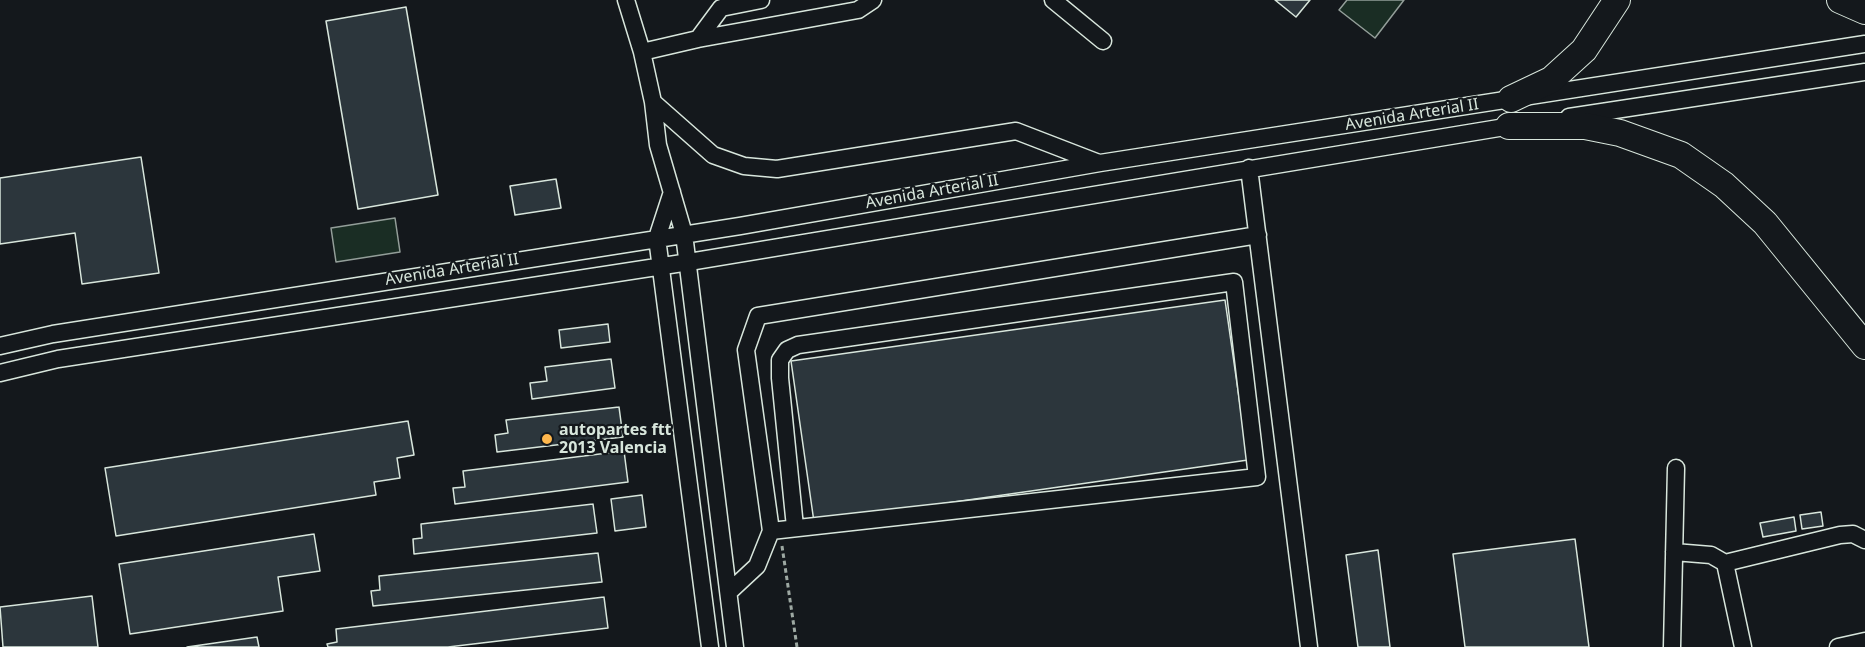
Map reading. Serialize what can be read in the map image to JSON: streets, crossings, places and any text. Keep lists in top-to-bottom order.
{
  "streets": {
    "street": ["Avenida Arterial II"]
  },
  "places": ["autopartes ftt 2013 Valencia"]
}
